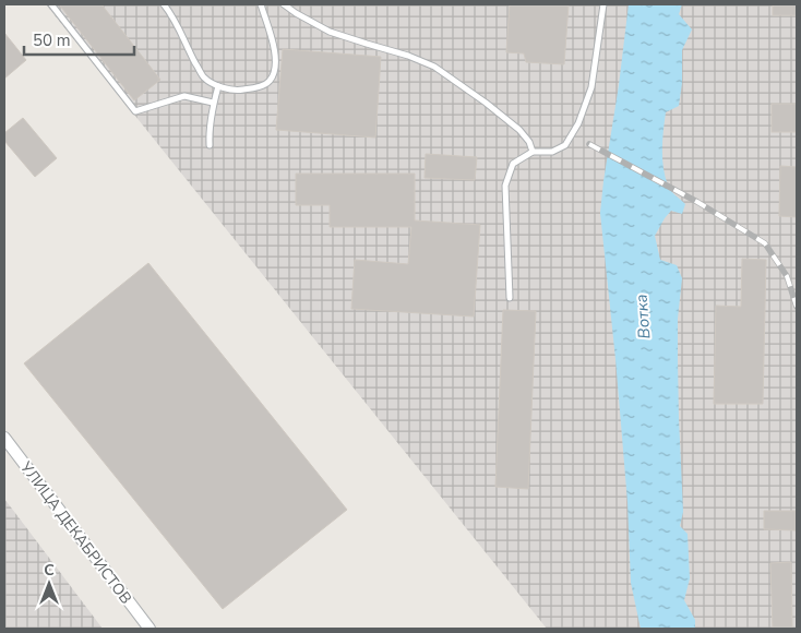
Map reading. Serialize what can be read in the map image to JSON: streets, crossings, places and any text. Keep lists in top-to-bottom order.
{
  "streets": {
    "street": ["УЛИЦА ДЕКАБРИСТОВ"]
  },
  "water": ["Вотка"],
  "scale_bar": "50 m",
  "north": "top"
}
